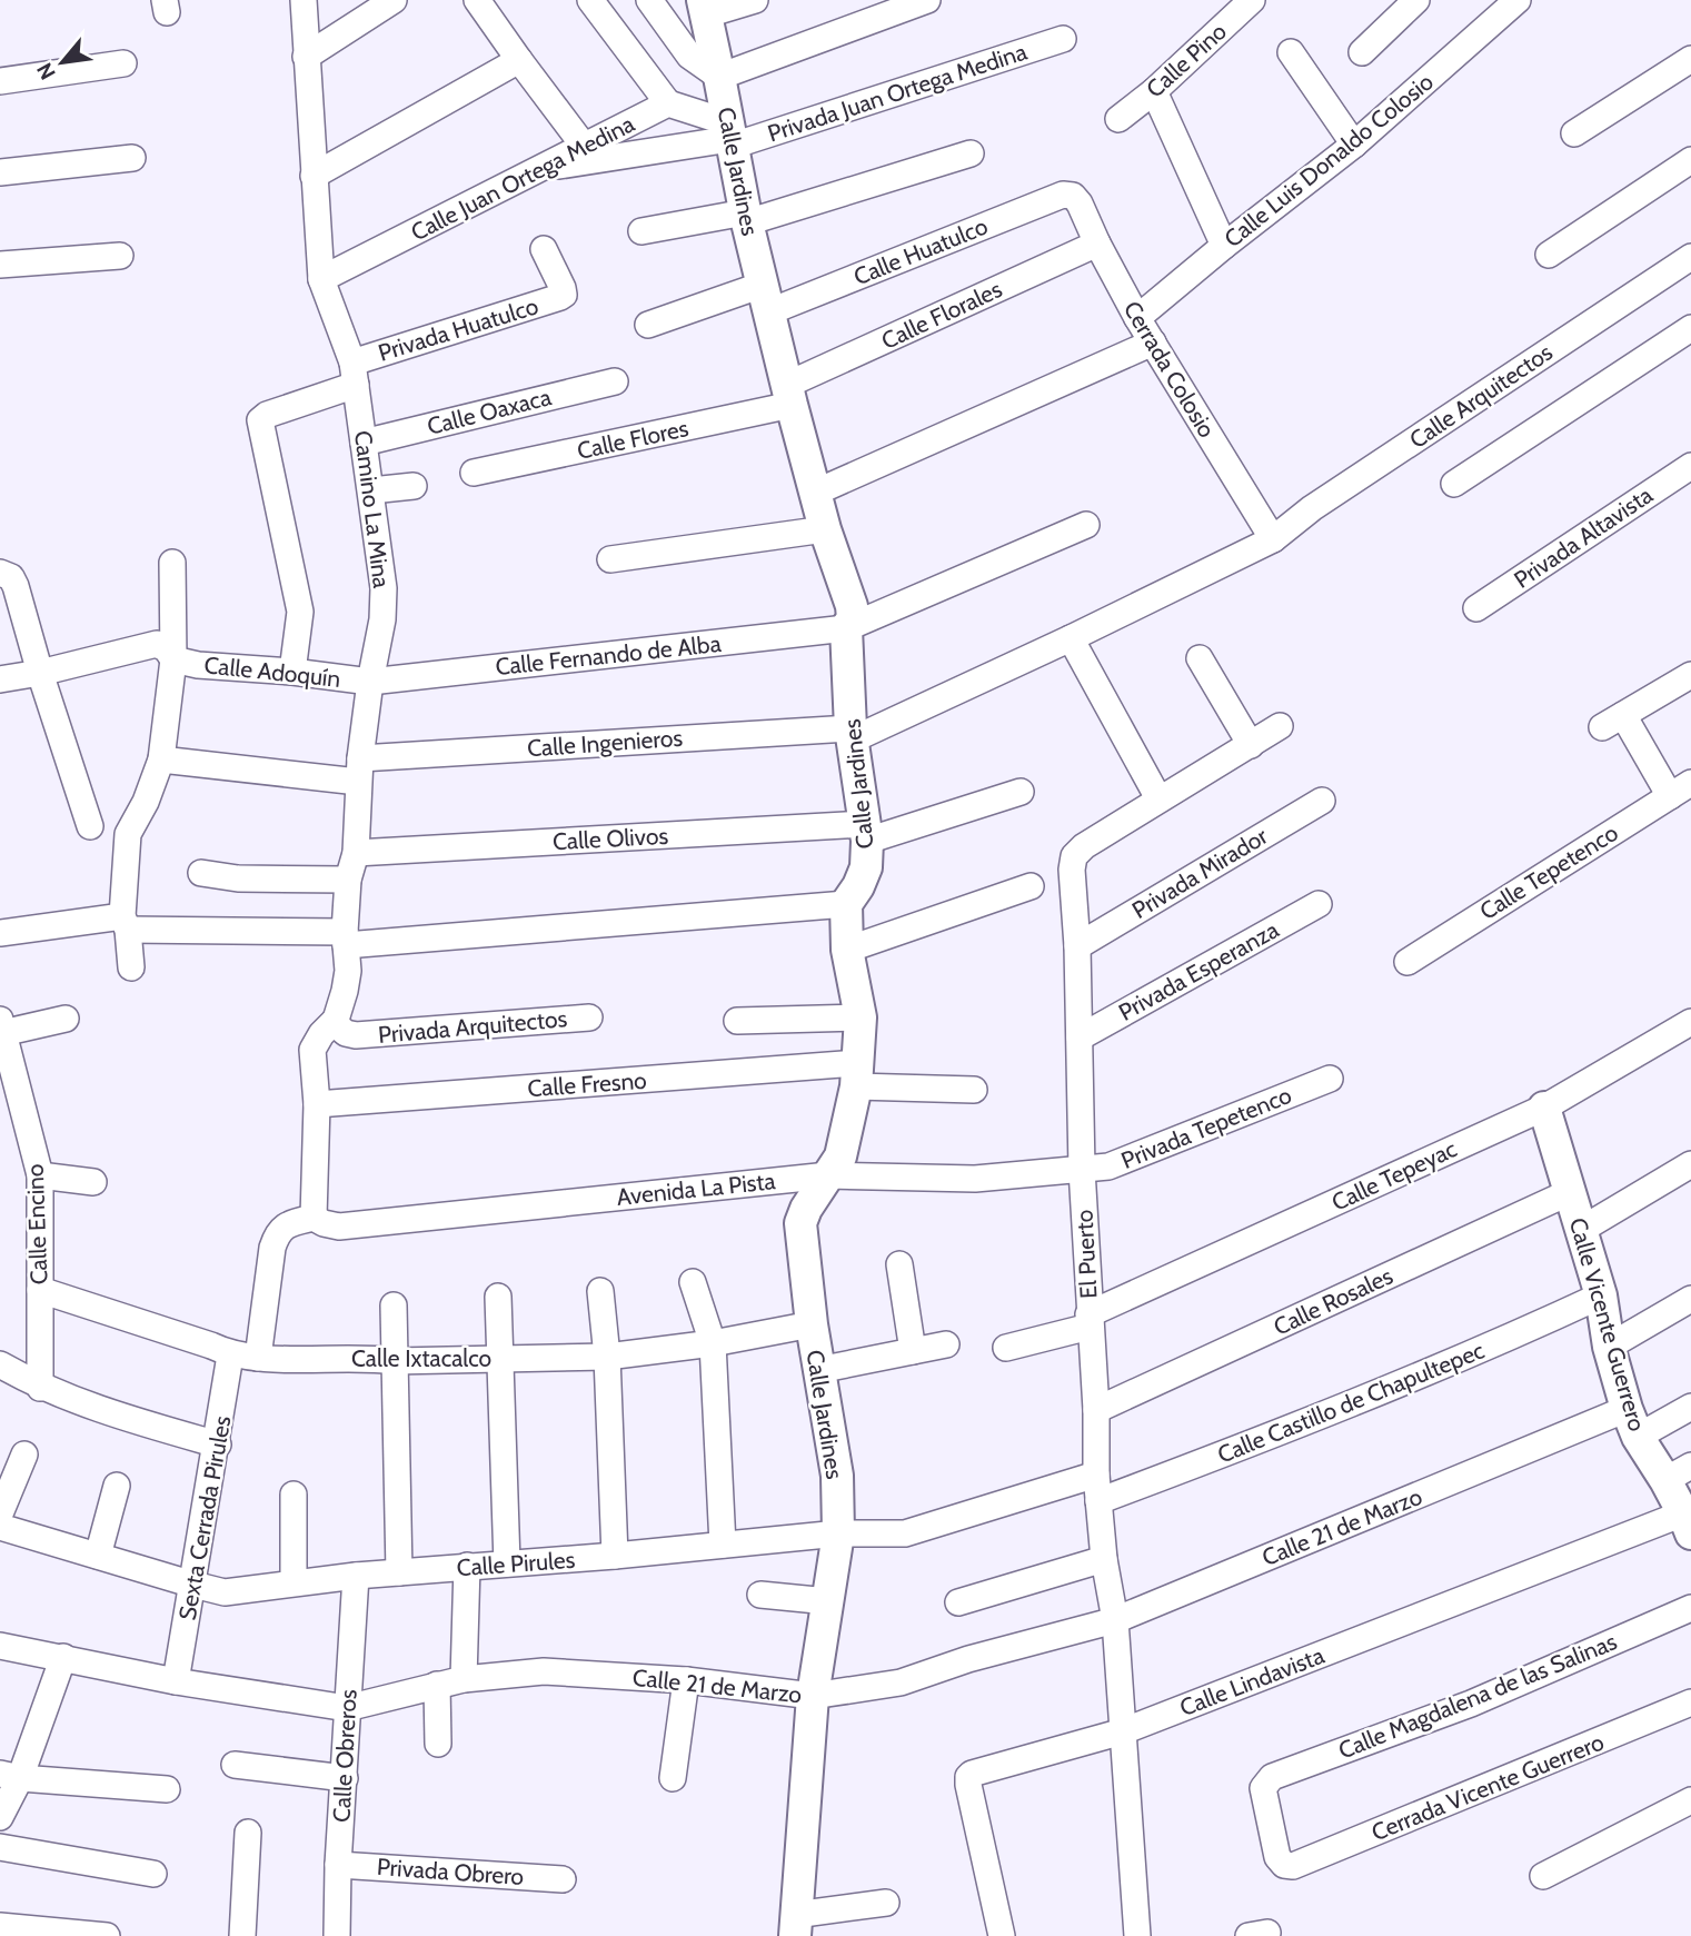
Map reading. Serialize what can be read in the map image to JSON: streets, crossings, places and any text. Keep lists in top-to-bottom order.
{
  "streets": {
    "main road": ["Calle Jardines", "Calle Vicente Guerrero"],
    "street": [
      "Calle Pino",
      "Privada Juan Ortega Medina",
      "Calle Luis Donaldo Colosio",
      "Calle Juan Ortega Medina",
      "Calle Huatulco",
      "Calle Florales",
      "Privada Huatulco",
      "Cerrada Colosio",
      "Calle Arquitectos",
      "Calle Oaxaca",
      "Calle Flores",
      "Camino La Mina",
      "Privada Altavista",
      "Calle Fernando de Alba",
      "Calle Adoquín",
      "Calle Ingenieros",
      "Calle Olivos",
      "Calle Tepetenco",
      "Privada Mirador",
      "Privada Esperanza",
      "Privada Arquitectos",
      "Calle Fresno",
      "Privada Tepetenco",
      "Calle Tepeyac",
      "Avenida La Pista",
      "Calle Encino",
      "El Puerto",
      "Calle Rosales",
      "Calle Ixtacalco",
      "Calle Castillo de Chapultepec",
      "Sexta Cerrada Pirules",
      "Calle 21 de Marzo",
      "Calle Pirules",
      "Calle Lindavista",
      "Calle Magdalena de las Salinas",
      "Calle Obreros",
      "Cerrada Vicente Guerrero",
      "Privada Obrero"
    ]
  },
  "crossings": [
    ["Privada Juan Ortega Medina", "Calle Jardines"],
    ["Privada Juan Ortega Medina", "Calle Juan Ortega Medina"],
    ["Calle Luis Donaldo Colosio", "Cerrada Colosio"],
    ["Calle Jardines", "Calle Huatulco"],
    ["Calle Jardines", "Calle Florales"],
    ["Calle Jardines", "Calle Flores"],
    ["Calle Jardines", "Calle Fernando de Alba"],
    ["Calle Jardines", "Calle Ingenieros"],
    ["Calle Jardines", "Calle Olivos"],
    ["Calle Jardines", "Calle Fresno"],
    ["Calle Jardines", "Avenida La Pista"],
    ["Calle Jardines", "Calle Ixtacalco"],
    ["Calle Jardines", "Calle 21 de Marzo"],
    ["Calle Jardines", "Calle Pirules"],
    ["Calle Juan Ortega Medina", "Camino La Mina"],
    ["Calle Huatulco", "Cerrada Colosio"],
    ["Calle Florales", "Cerrada Colosio"],
    ["Calle Florales", "Calle Flores"],
    ["Privada Huatulco", "Camino La Mina"],
    ["Privada Huatulco", "Calle Adoquín"],
    ["Cerrada Colosio", "Calle Arquitectos"],
    ["Cerrada Colosio", "Calle Ingenieros"],
    ["Calle Arquitectos", "Calle Ingenieros"],
    ["Calle Oaxaca", "Camino La Mina"],
    ["Camino La Mina", "Calle Fernando de Alba"],
    ["Camino La Mina", "Calle Adoquín"],
    ["Camino La Mina", "Calle Ingenieros"],
    ["Camino La Mina", "Calle Olivos"],
    ["Camino La Mina", "Privada Arquitectos"],
    ["Camino La Mina", "Calle Fresno"],
    ["Calle Fernando de Alba", "Calle Adoquín"],
    ["Privada Mirador", "El Puerto"],
    ["Privada Esperanza", "El Puerto"],
    ["Privada Tepetenco", "Avenida La Pista"],
    ["Privada Tepetenco", "El Puerto"],
    ["Calle Tepeyac", "El Puerto"],
    ["Calle Tepeyac", "Calle Vicente Guerrero"],
    ["Avenida La Pista", "El Puerto"],
    ["Calle Encino", "Calle Ixtacalco"],
    ["El Puerto", "Calle Rosales"],
    ["El Puerto", "Calle Castillo de Chapultepec"],
    ["El Puerto", "Calle 21 de Marzo"],
    ["El Puerto", "Calle Pirules"],
    ["El Puerto", "Calle Lindavista"],
    ["Calle Rosales", "Calle Vicente Guerrero"],
    ["Calle Vicente Guerrero", "Calle Castillo de Chapultepec"],
    ["Calle Vicente Guerrero", "Calle 21 de Marzo"],
    ["Calle Vicente Guerrero", "Calle Lindavista"],
    ["Calle Ixtacalco", "Sexta Cerrada Pirules"],
    ["Sexta Cerrada Pirules", "Calle 21 de Marzo"],
    ["Sexta Cerrada Pirules", "Calle Pirules"],
    ["Calle 21 de Marzo", "Calle Obreros"],
    ["Calle Pirules", "Calle Obreros"],
    ["Calle Magdalena de las Salinas", "Cerrada Vicente Guerrero"],
    ["Calle Obreros", "Privada Obrero"]
  ],
  "north": "bottom left"
}
